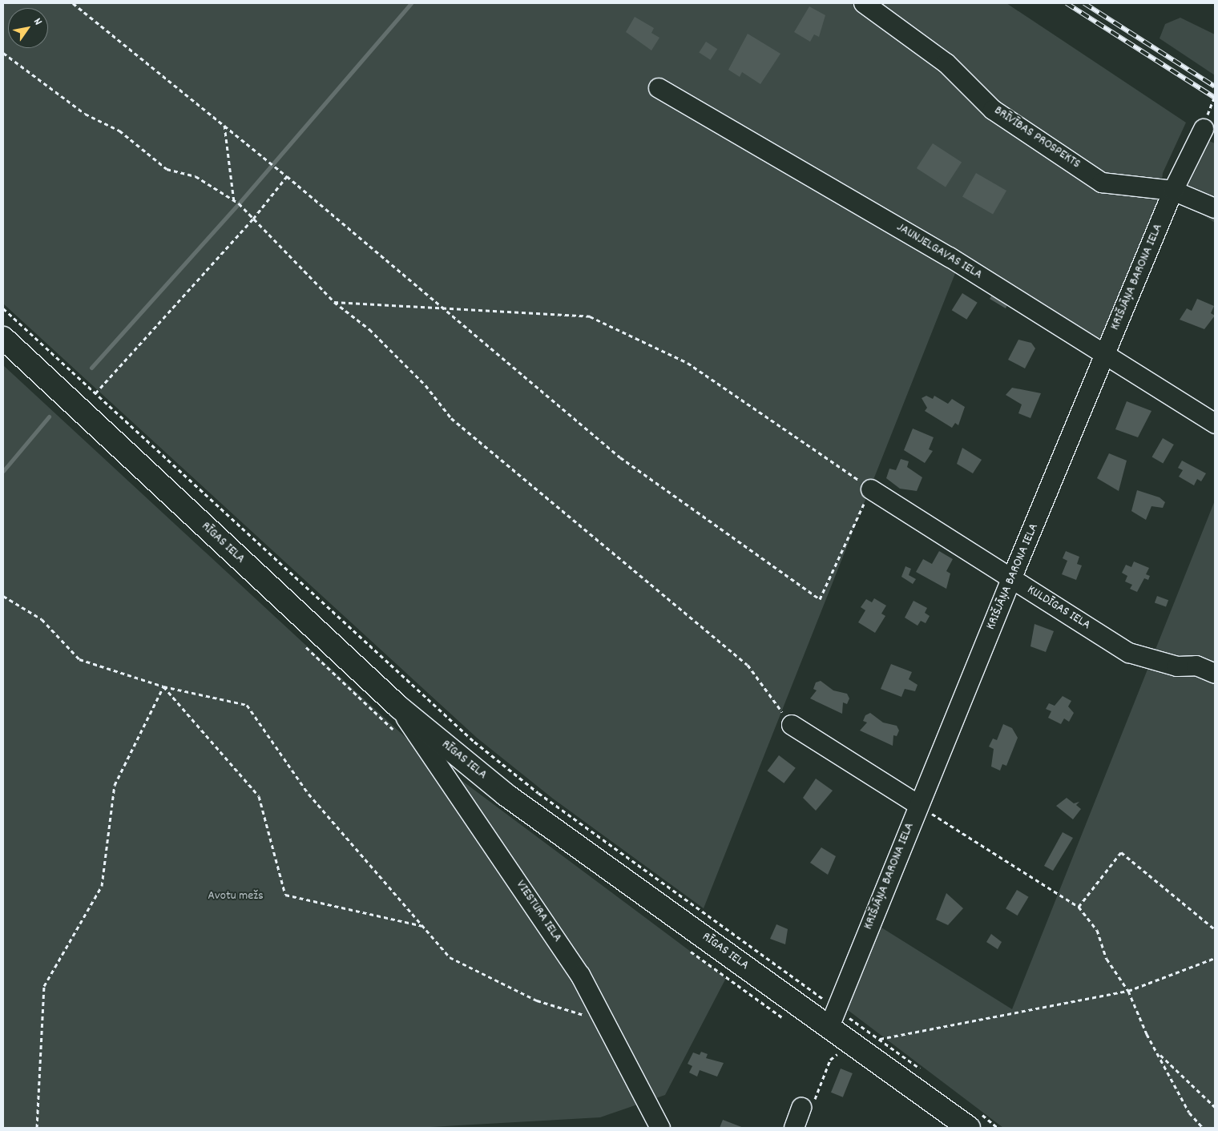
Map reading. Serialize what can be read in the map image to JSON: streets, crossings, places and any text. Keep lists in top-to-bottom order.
{
  "streets": {
    "main road": ["RĪGAS IELA"],
    "street": [
      "BRĪVĪBAS PROSPEKTS",
      "JAUNJELGAVAS IELA",
      "KRIŠJĀŅA BARONA IELA",
      "KULDĪGAS IELA",
      "VIESTURA IELA"
    ]
  },
  "crossings": [
    ["BRĪVĪBAS PROSPEKTS", "KRIŠJĀŅA BARONA IELA"],
    ["JAUNJELGAVAS IELA", "KRIŠJĀŅA BARONA IELA"],
    ["KRIŠJĀŅA BARONA IELA", "RĪGAS IELA"],
    ["KRIŠJĀŅA BARONA IELA", "KULDĪGAS IELA"],
    ["RĪGAS IELA", "VIESTURA IELA"]
  ],
  "parks": ["Avotu mežs"],
  "north": "top right"
}
